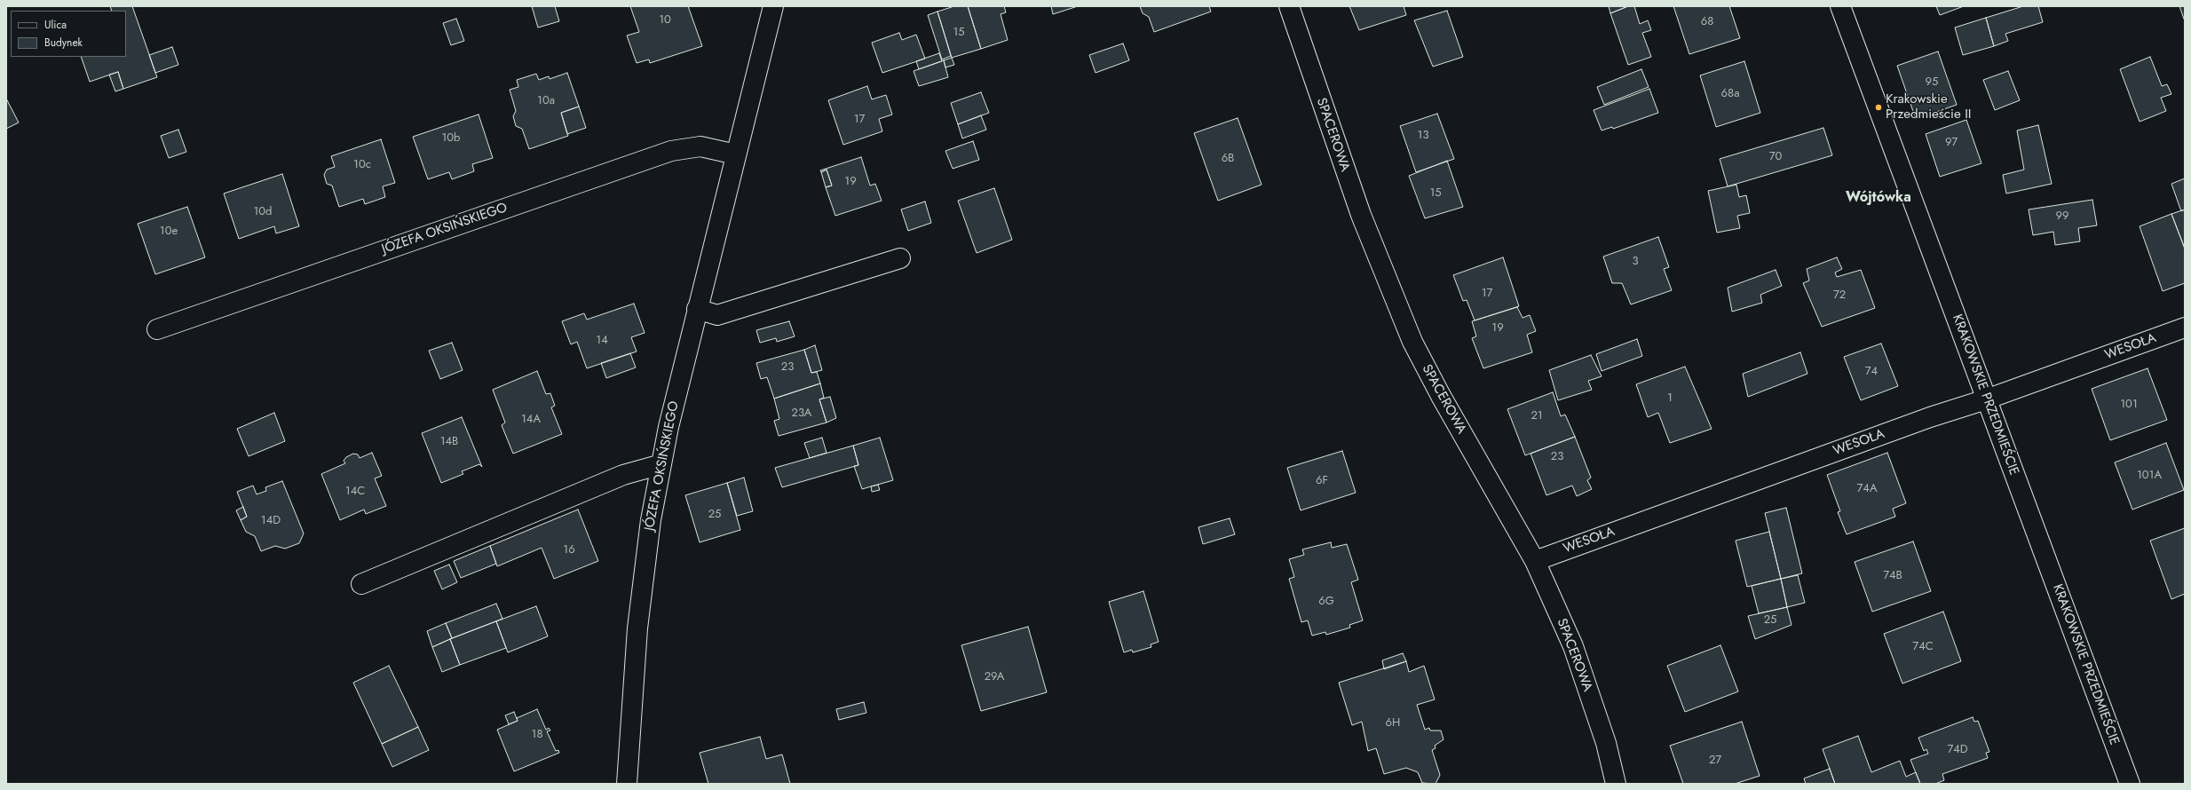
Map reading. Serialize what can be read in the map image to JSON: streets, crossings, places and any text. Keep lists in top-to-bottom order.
{
  "streets": {
    "street": [
      "SPACEROWA",
      "JÓZEFA OKSIŃSKIEGO",
      "WESOŁA",
      "KRAKOWSKIE PRZEDMIEŚCIE"
    ]
  },
  "crossings": [
    ["SPACEROWA", "WESOŁA"],
    ["WESOŁA", "KRAKOWSKIE PRZEDMIEŚCIE"]
  ],
  "districts": ["Wójtówka"],
  "places": ["Krakowskie Przedmieście II"],
  "house_numbers": [
    "10",
    "68",
    "15",
    "95",
    "68a",
    "10a",
    "17",
    "13",
    "10b",
    "97",
    "70",
    "6B",
    "10c",
    "19",
    "15",
    "10d",
    "99",
    "10e",
    "3",
    "17",
    "72",
    "19",
    "14",
    "23",
    "74",
    "1",
    "101",
    "23A",
    "21",
    "14A",
    "14B",
    "23",
    "101A",
    "6F",
    "74A",
    "14C",
    "25",
    "14D",
    "16",
    "74B",
    "6G",
    "25",
    "74C",
    "29A",
    "6H",
    "18",
    "74D",
    "27"
  ],
  "legend": ["Ulica", "Budynek"]
}
